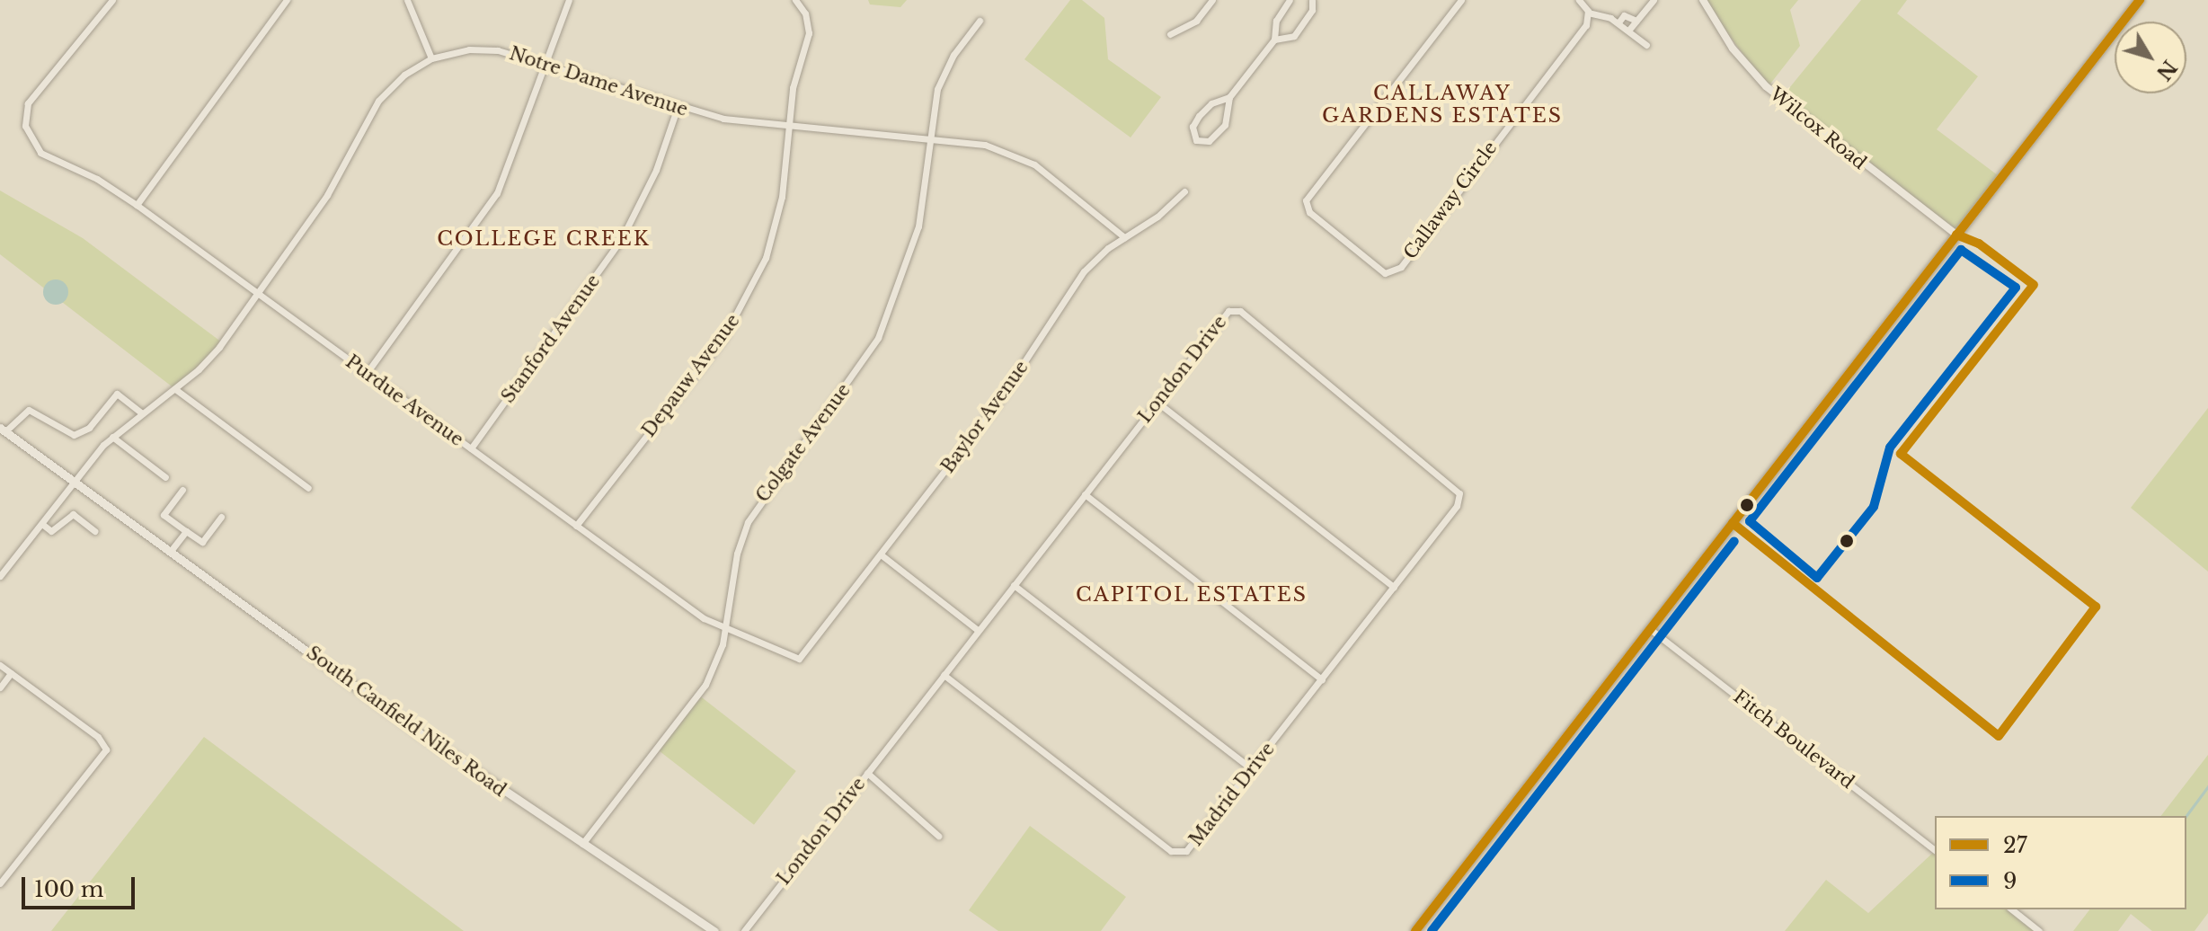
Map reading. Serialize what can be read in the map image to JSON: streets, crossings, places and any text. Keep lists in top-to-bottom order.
{
  "streets": {
    "main road": ["South Canfield Niles Road"],
    "street": [
      "Notre Dame Avenue",
      "Wilcox Road",
      "Callaway Circle",
      "Stanford Avenue",
      "London Drive",
      "Depauw Avenue",
      "Purdue Avenue",
      "Baylor Avenue",
      "Colgate Avenue",
      "Fitch Boulevard",
      "Madrid Drive"
    ]
  },
  "crossings": [
    ["Notre Dame Avenue", "Stanford Avenue"],
    ["Notre Dame Avenue", "Depauw Avenue"],
    ["Notre Dame Avenue", "Purdue Avenue"],
    ["Notre Dame Avenue", "Baylor Avenue"],
    ["Notre Dame Avenue", "Colgate Avenue"],
    ["Notre Dame Avenue", "South Canfield Niles Road"],
    ["Stanford Avenue", "Purdue Avenue"],
    ["London Drive", "Madrid Drive"],
    ["Depauw Avenue", "Purdue Avenue"],
    ["Purdue Avenue", "Baylor Avenue"],
    ["Purdue Avenue", "Colgate Avenue"],
    ["Colgate Avenue", "South Canfield Niles Road"]
  ],
  "districts": ["CALLAWAY GARDENS ESTATES", "COLLEGE CREEK", "CAPITOL ESTATES"],
  "lines": ["transit line 27", "transit line 9"],
  "legend": ["27", "9"],
  "scale_bar": "100 m",
  "north": "bottom right"
}
